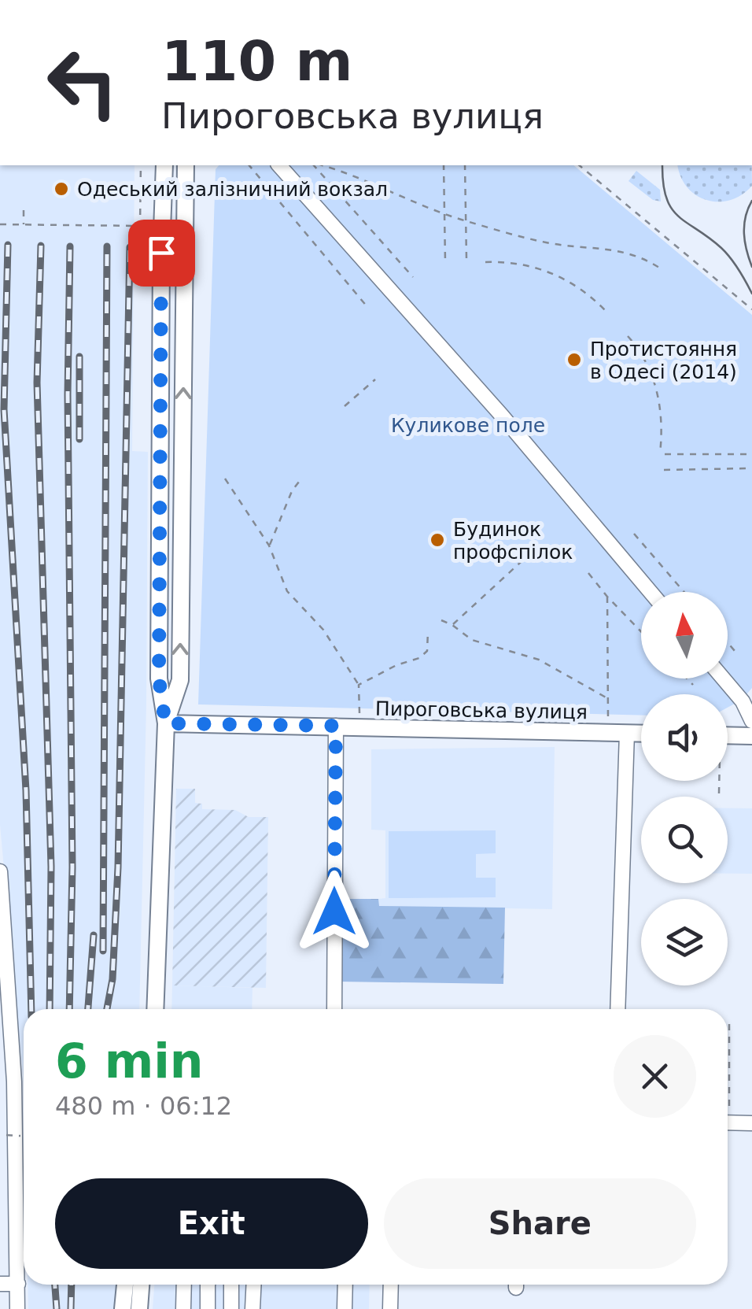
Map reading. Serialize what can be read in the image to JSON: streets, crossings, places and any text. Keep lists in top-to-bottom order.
{
  "streets": {
    "main road": ["Пироговська вулиця"]
  },
  "parks": ["Куликове поле"],
  "places": ["Одеський залізничний вокзал", "Протистояння в Одесі (2014)", "Будинок профспілок"],
  "north": "top",
  "page": {
    "turn": ["110 m", "Пироговська вулиця"],
    "heading": ["6 min", "480 m · 06:12"],
    "buttons": ["Exit", "Share"]
  }
}
